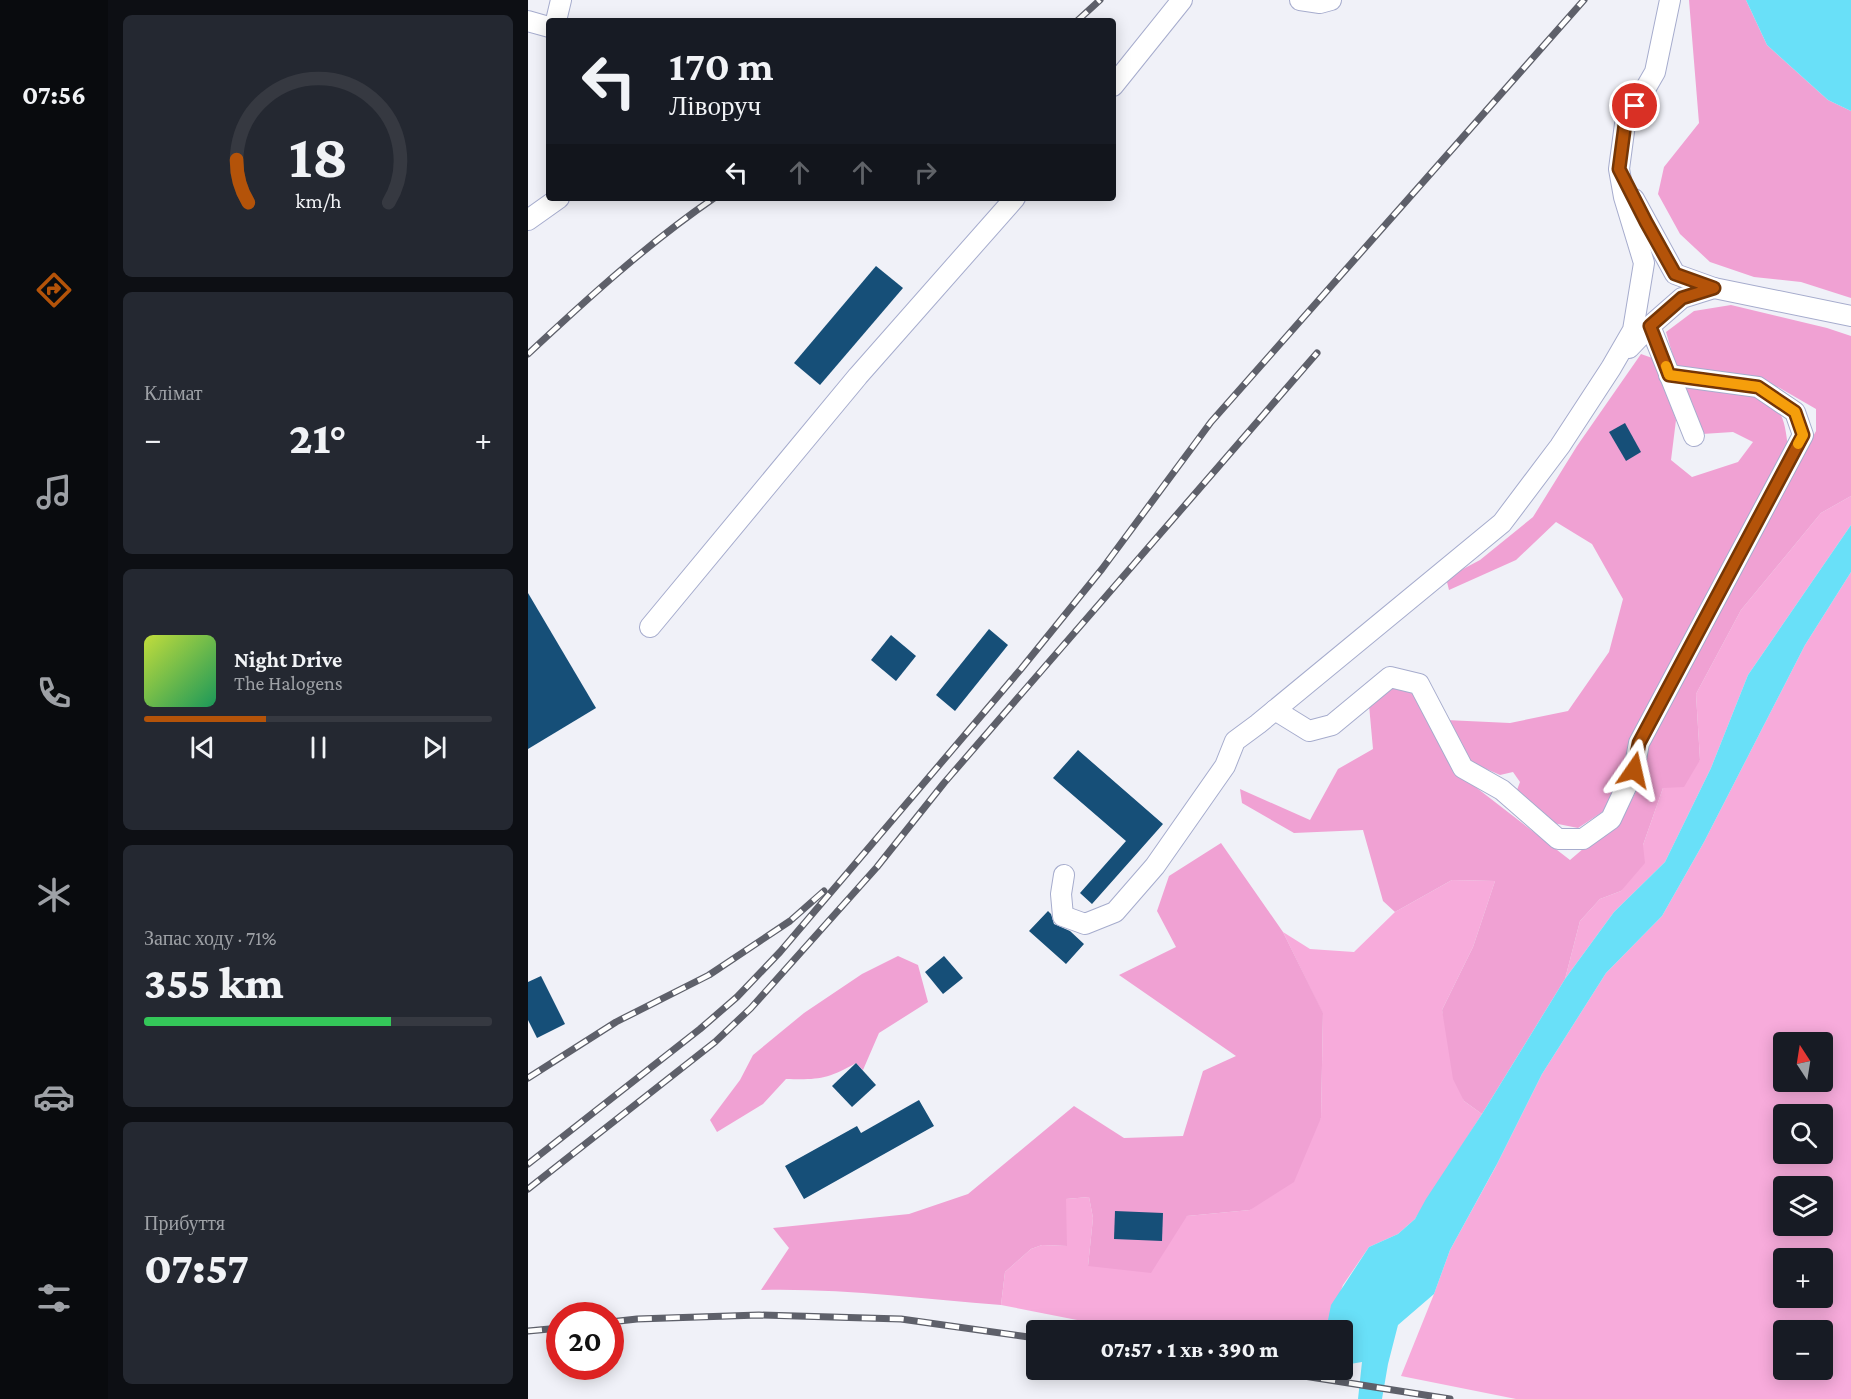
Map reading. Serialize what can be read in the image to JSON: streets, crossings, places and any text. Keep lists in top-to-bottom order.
{
  "north": "top",
  "page": {
    "tabs": "07:56",
    "turn": ["170 m", "Ліворуч"],
    "tile": [
      "Клімат",
      ["Запас ходу · 71%", "355 km"],
      ["Прибуття", "07:57"]
    ],
    "heat": ["−", "21°", "+"],
    "song": ["Night Drive", "The Halogens"],
    "map_buttons": ["+", "−"],
    "limit": "20",
    "trip": "07:57 · 1 хв · 390 m",
    "gauge": ["18", "km/h"]
  }
}
